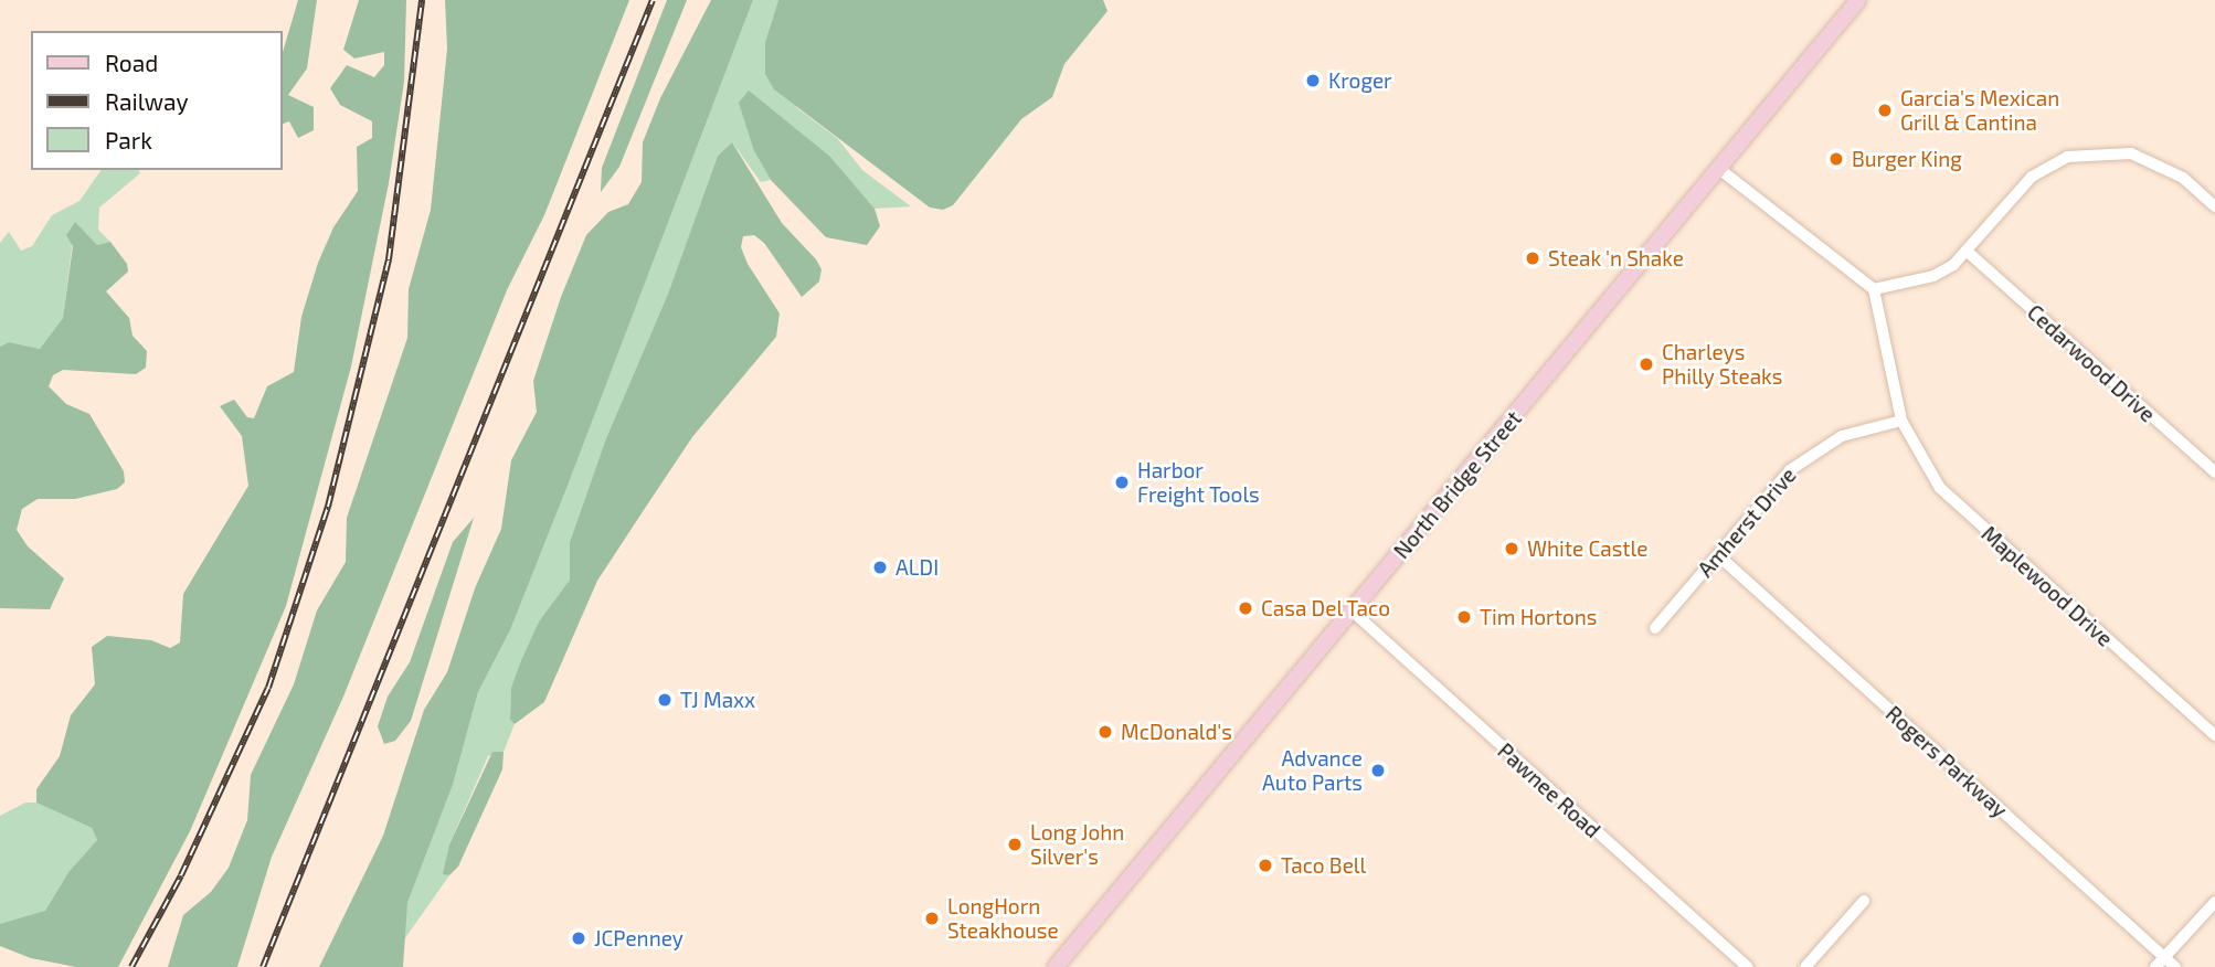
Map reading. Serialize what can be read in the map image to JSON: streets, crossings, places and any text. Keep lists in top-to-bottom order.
{
  "streets": {
    "main road": ["North Bridge Street"],
    "street": [
      "Cedarwood Drive",
      "Amherst Drive",
      "Maplewood Drive",
      "Rogers Parkway",
      "Pawnee Road"
    ]
  },
  "crossings": [
    ["North Bridge Street", "Pawnee Road"],
    ["Amherst Drive", "Maplewood Drive"],
    ["Amherst Drive", "Rogers Parkway"]
  ],
  "places": [
    "Kroger",
    "Garcia's Mexican Grill & Cantina",
    "Burger King",
    "Steak 'n Shake",
    "Charleys Philly Steaks",
    "Harbor Freight Tools",
    "White Castle",
    "ALDI",
    "Casa Del Taco",
    "Tim Hortons",
    "TJ Maxx",
    "McDonald's",
    "Advance Auto Parts",
    "Long John Silver's",
    "Taco Bell",
    "LongHorn Steakhouse",
    "JCPenney"
  ],
  "legend": ["Road", "Railway", "Park"]
}
